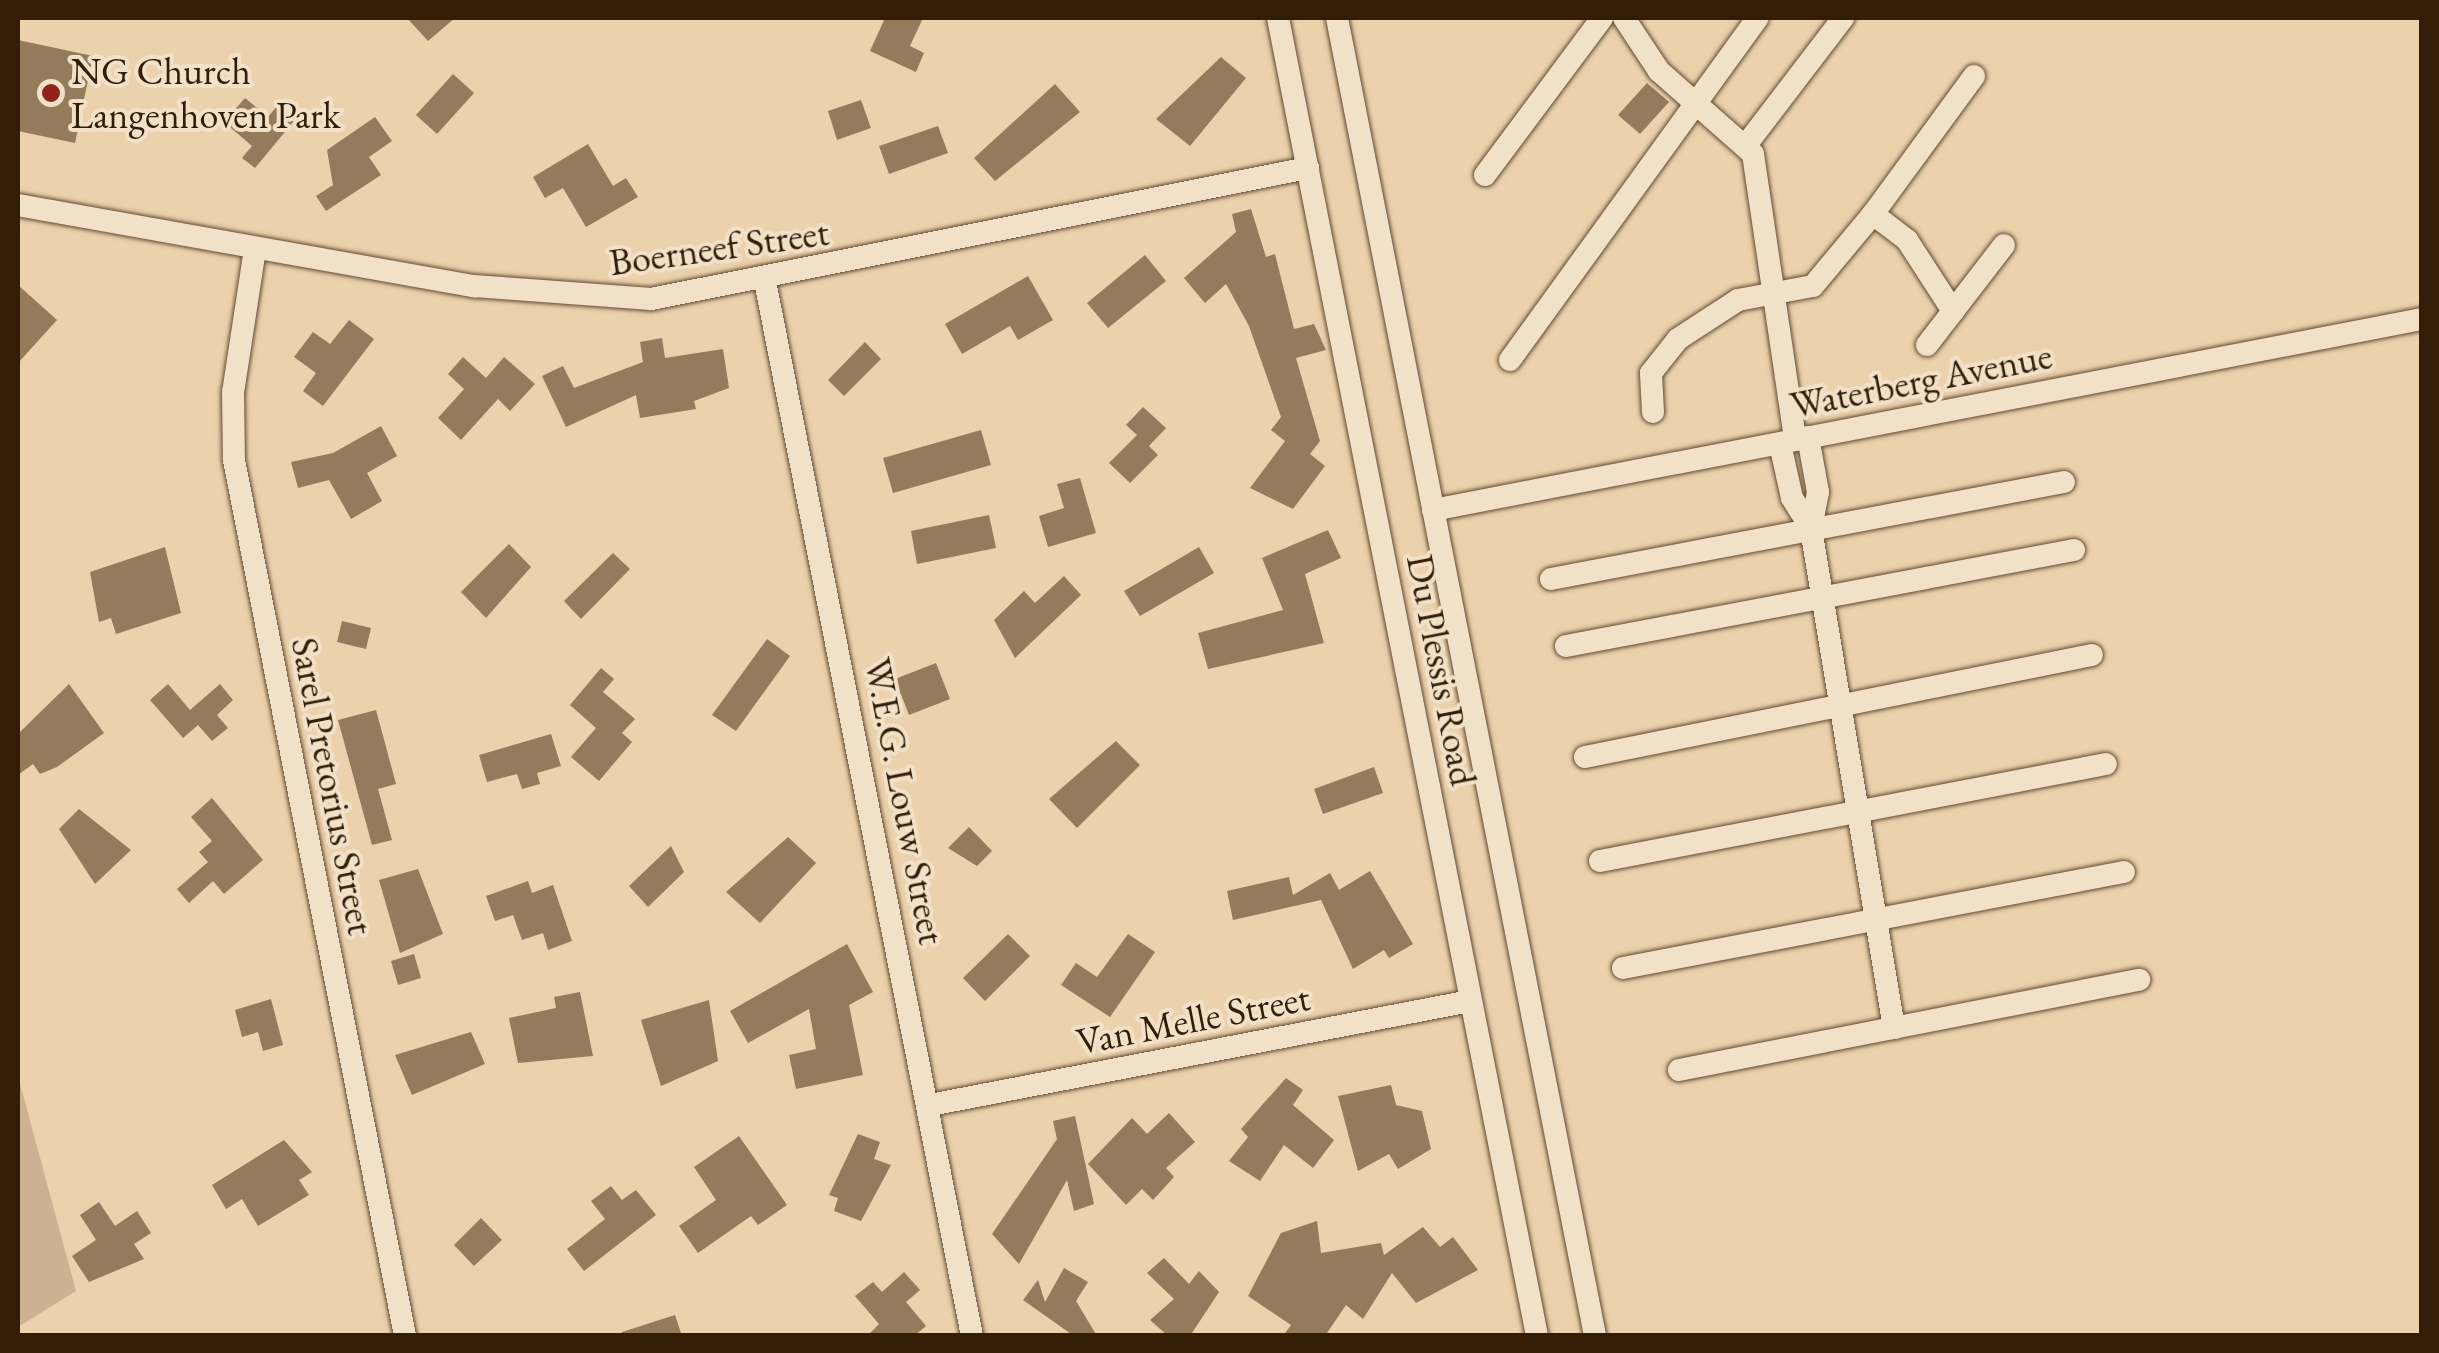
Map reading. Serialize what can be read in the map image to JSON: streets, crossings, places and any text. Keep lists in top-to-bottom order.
{
  "streets": {
    "street": [
      "Boerneef Street",
      "Waterberg Avenue",
      "Du Plessis Road",
      "Sarel Pretorius Street",
      "W.E.G. Louw Street",
      "Van Melle Street"
    ]
  },
  "crossings": [
    ["Boerneef Street", "Du Plessis Road"],
    ["Boerneef Street", "Sarel Pretorius Street"],
    ["Boerneef Street", "W.E.G. Louw Street"],
    ["Waterberg Avenue", "Du Plessis Road"],
    ["Du Plessis Road", "Van Melle Street"],
    ["W.E.G. Louw Street", "Van Melle Street"]
  ],
  "places": ["NG Church Langenhoven Park"]
}
